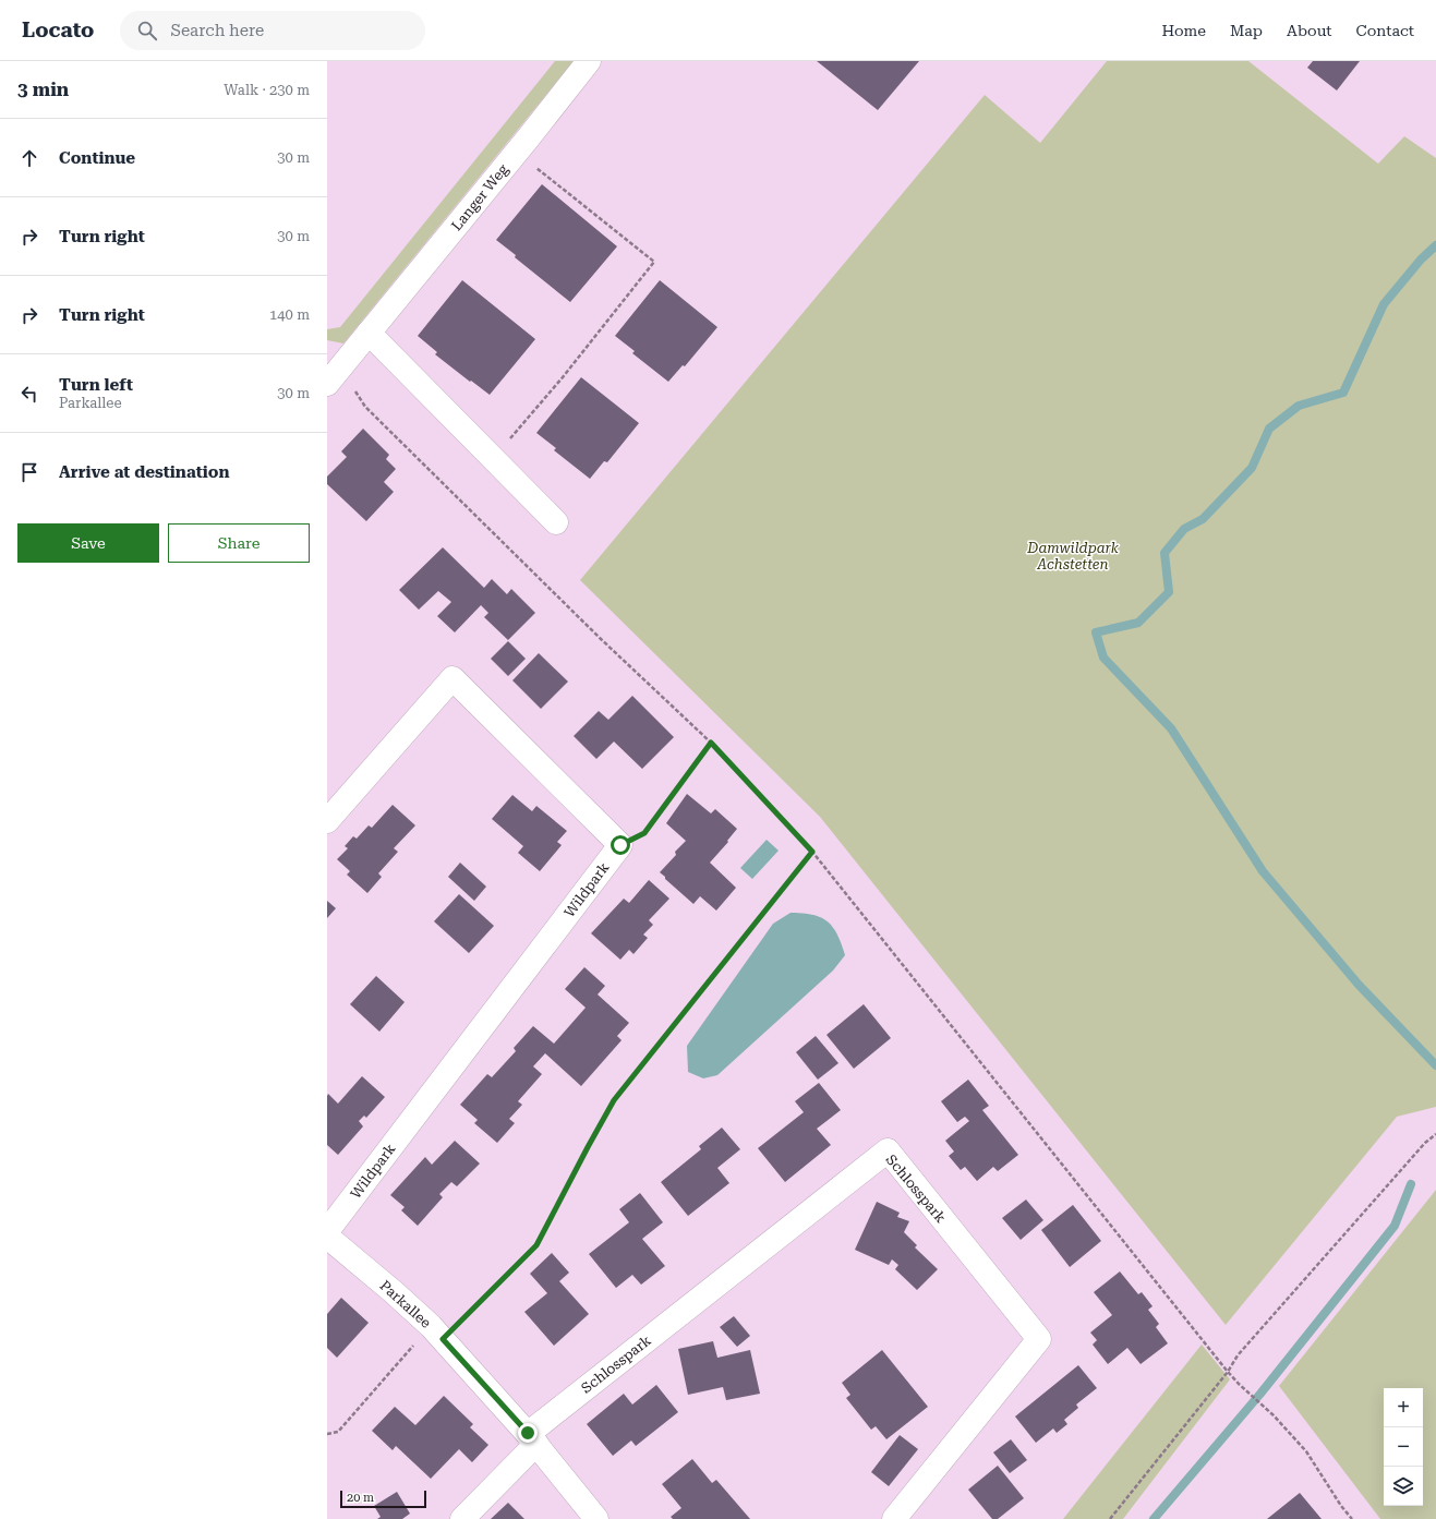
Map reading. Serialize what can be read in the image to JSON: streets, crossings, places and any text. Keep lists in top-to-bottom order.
{
  "streets": {
    "street": [
      "Langer Weg",
      "Wildpark",
      "Schlosspark",
      "Parkallee"
    ]
  },
  "crossings": [
    ["Schlosspark", "Parkallee"]
  ],
  "parks": ["Damwildpark Achstetten"],
  "scale_bar": "20 m",
  "page": {
    "header": "Locato",
    "search": "Search here",
    "nav": [
      "Home",
      "Map",
      "About",
      "Contact"
    ],
    "heading": ["3 min", "Walk · 230 m"],
    "list": [
      ["Continue", "30 m"],
      ["Turn right", "30 m"],
      ["Turn right", "140 m"],
      ["Turn left", "Parkallee", "30 m"],
      "Arrive at destination"
    ],
    "buttons": ["Save", "Share"],
    "map_buttons": ["+", "−"],
    "scale": "20 m"
  }
}
